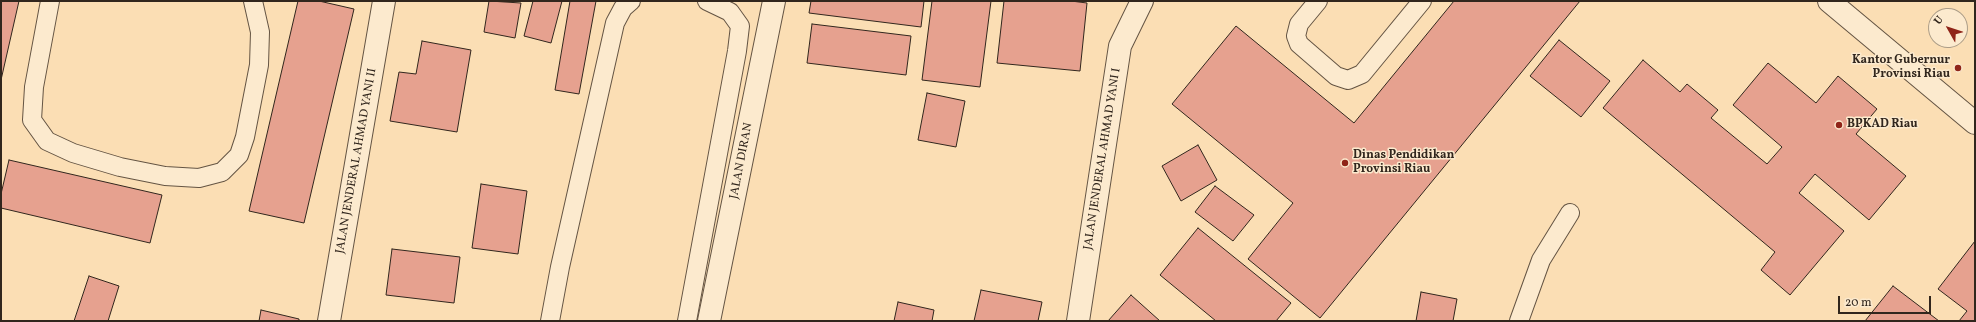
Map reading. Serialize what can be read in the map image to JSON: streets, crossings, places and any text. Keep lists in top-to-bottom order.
{
  "streets": {
    "street": ["JALAN JENDERAL AHMAD YANI I", "JALAN JENDERAL AHMAD YANI II", "JALAN DIRAN"]
  },
  "places": ["Kantor Gubernur Provinsi Riau", "BPKAD Riau", "Dinas Pendidikan Provinsi Riau"],
  "scale_bar": "20 m",
  "north": "top left"
}
